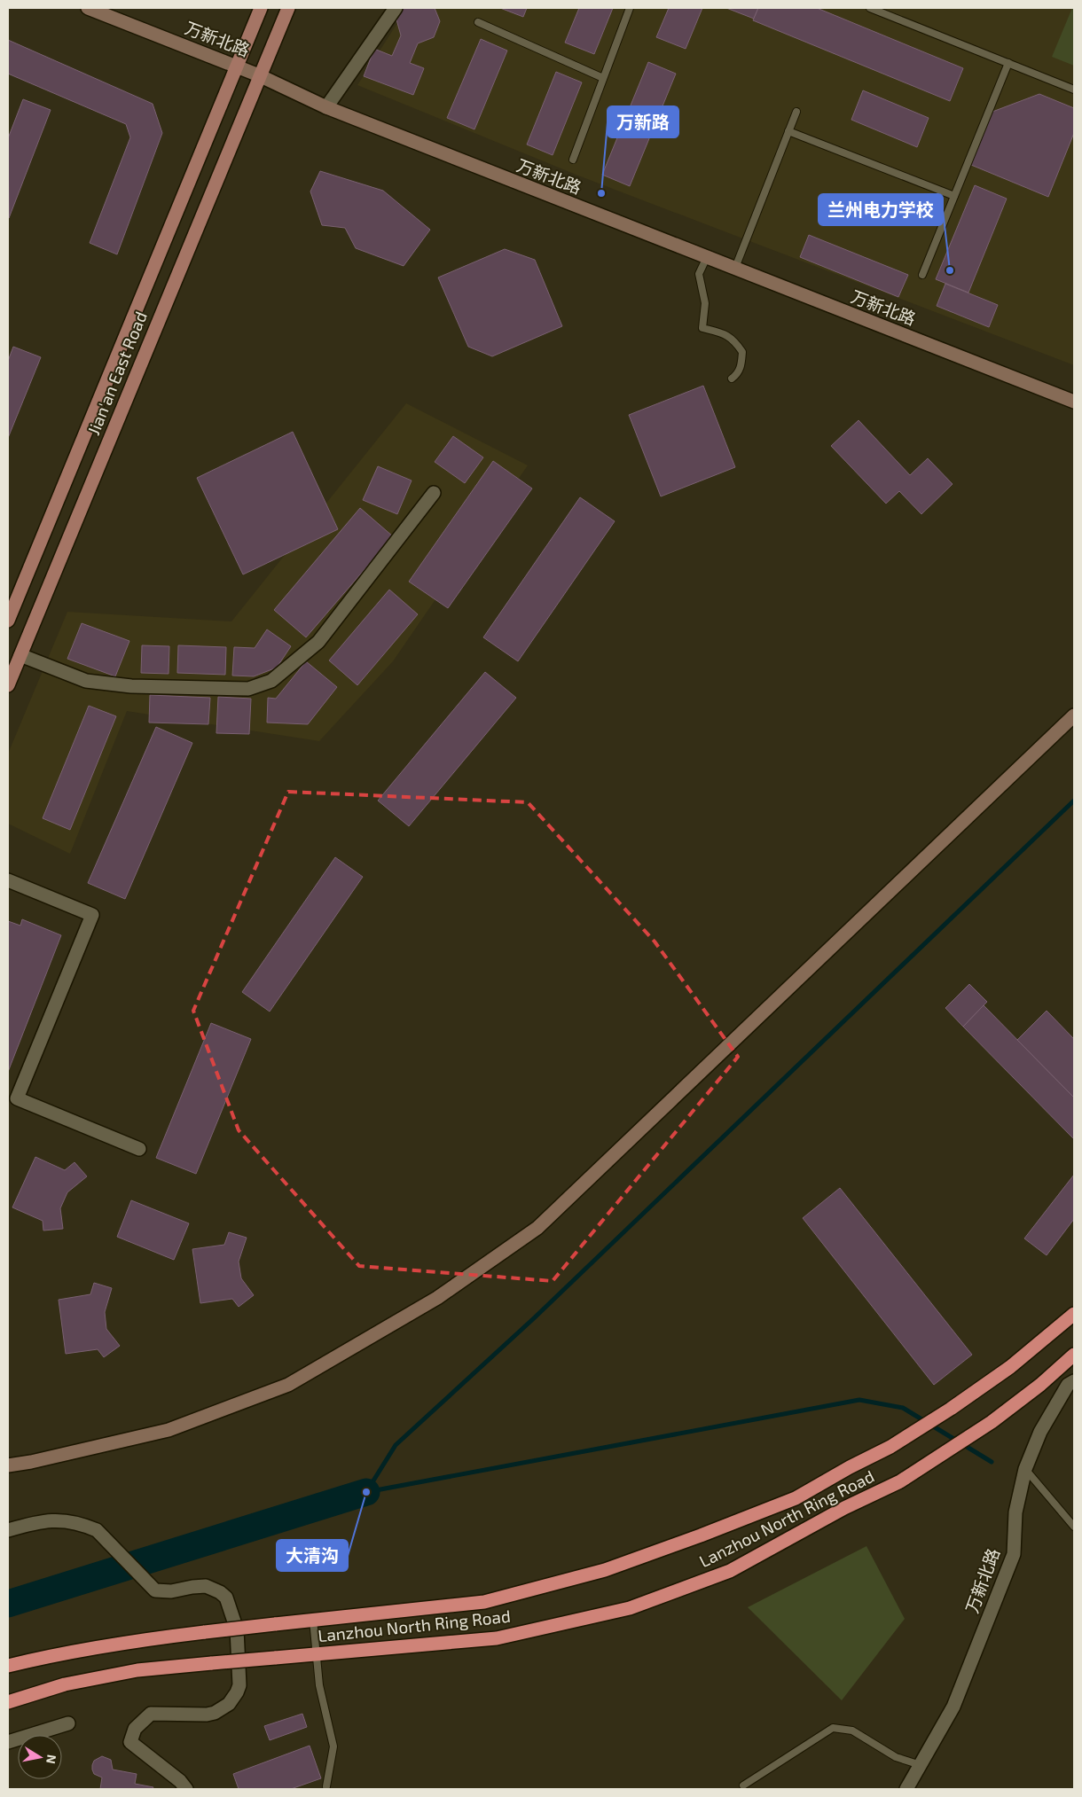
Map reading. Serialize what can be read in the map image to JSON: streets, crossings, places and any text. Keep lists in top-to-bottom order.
{
  "streets": {
    "highway": ["Lanzhou North Ring Road"],
    "main road": ["万新北路", "Jian'an East Road"]
  },
  "crossings": [
    ["万新北路", "Jian'an East Road"]
  ],
  "places": ["万新路", "兰州电力学校", "大清沟"],
  "north": "right"
}
